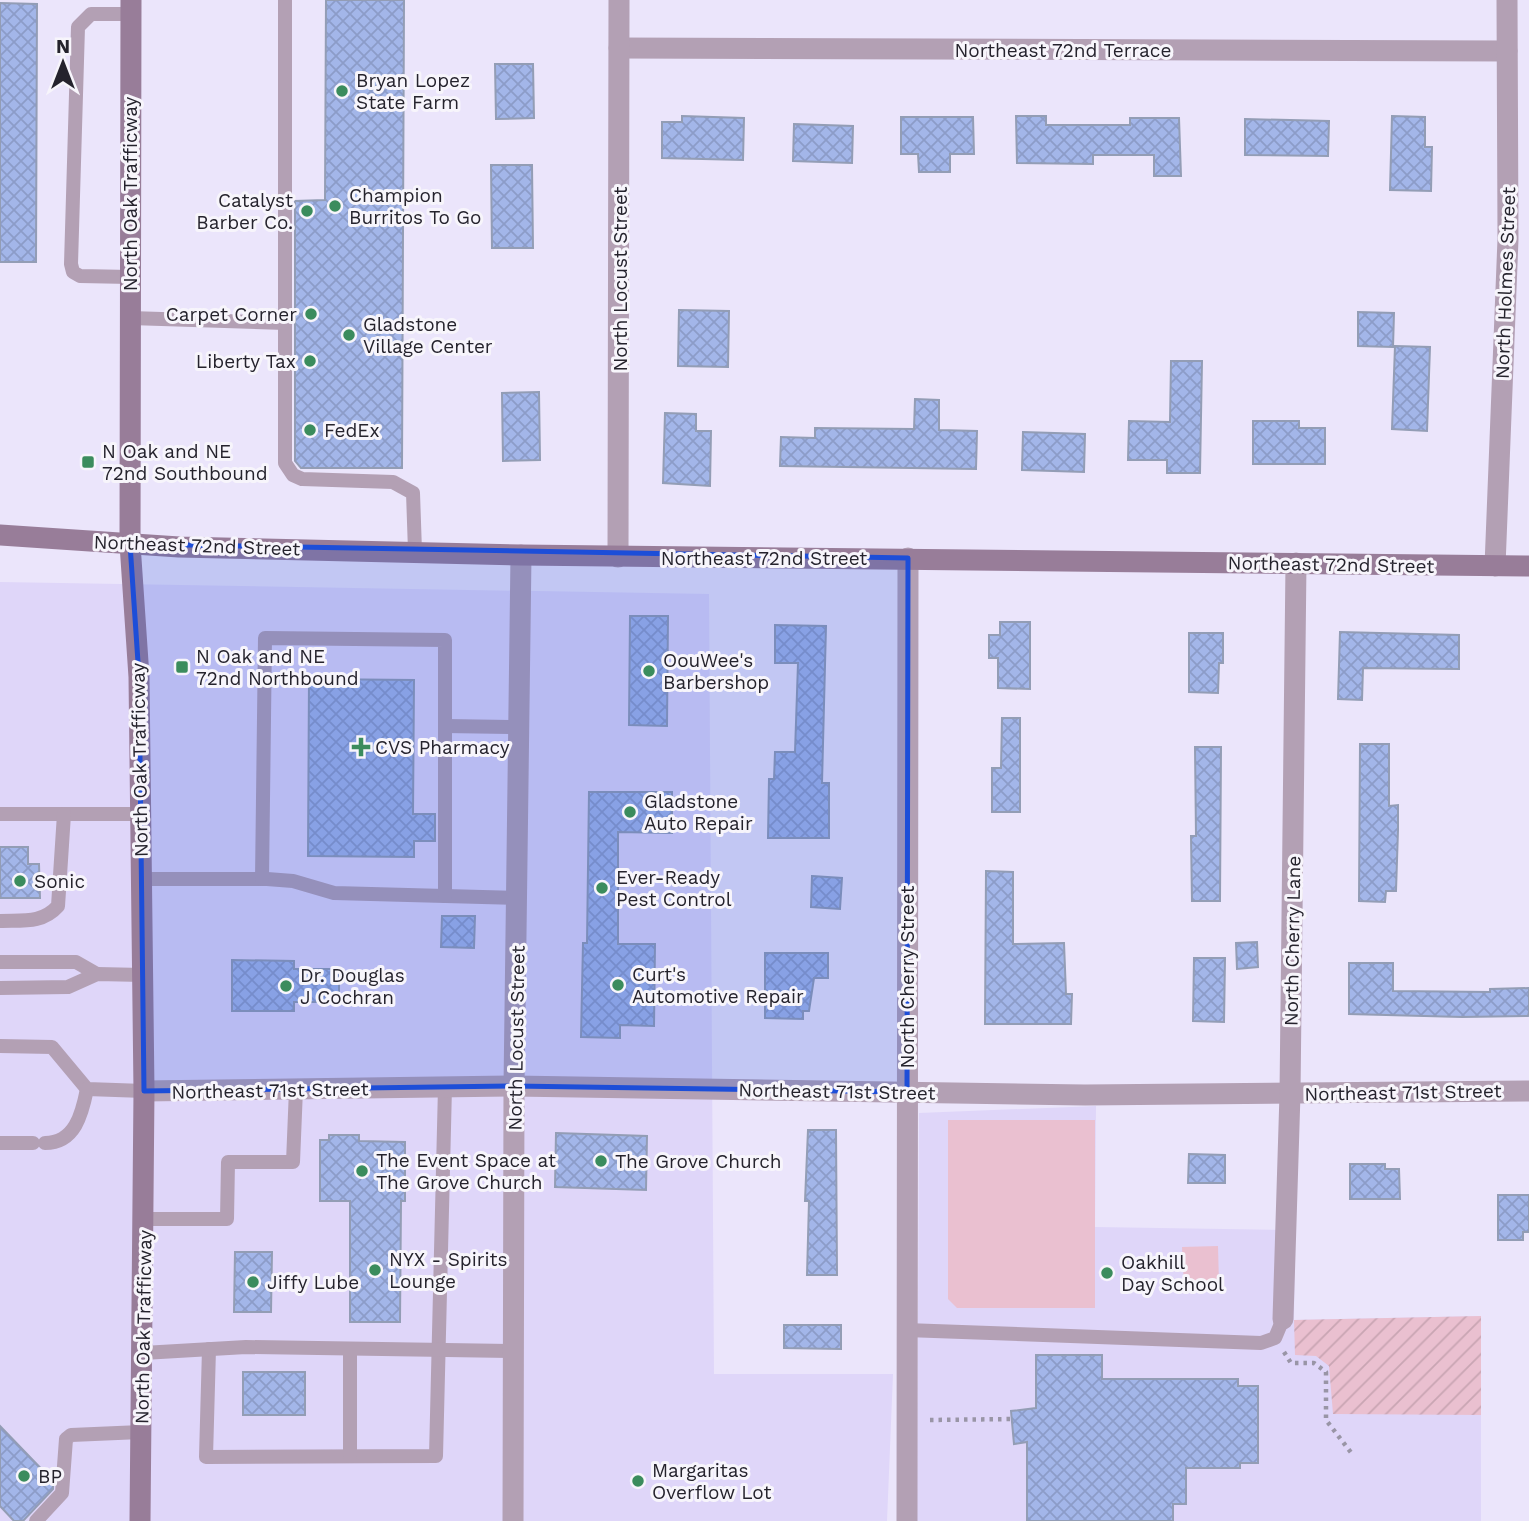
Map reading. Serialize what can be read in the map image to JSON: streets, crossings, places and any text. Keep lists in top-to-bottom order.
{
  "streets": {
    "main road": ["North Oak Trafficway", "Northeast 72nd Street"],
    "street": [
      "Northeast 72nd Terrace",
      "North Locust Street",
      "North Holmes Street",
      "North Cherry Lane",
      "North Cherry Street",
      "Northeast 71st Street"
    ]
  },
  "crossings": [
    ["Northeast 72nd Terrace", "North Locust Street"],
    ["Northeast 72nd Terrace", "North Holmes Street"],
    ["North Oak Trafficway", "Northeast 72nd Street"],
    ["North Oak Trafficway", "Northeast 71st Street"],
    ["North Locust Street", "Northeast 72nd Street"],
    ["North Locust Street", "Northeast 71st Street"],
    ["North Holmes Street", "Northeast 72nd Street"],
    ["Northeast 72nd Street", "North Cherry Lane"],
    ["Northeast 72nd Street", "North Cherry Street"],
    ["North Cherry Lane", "Northeast 71st Street"],
    ["North Cherry Street", "Northeast 71st Street"]
  ],
  "places": {
    "other": [
      "Bryan Lopez State Farm",
      "Champion Burritos To Go",
      "Catalyst Barber Co.",
      "Carpet Corner",
      "Gladstone Village Center",
      "Liberty Tax",
      "FedEx",
      "OouWee's Barbershop",
      "Gladstone Auto Repair",
      "Sonic",
      "Ever-Ready Pest Control",
      "Curt's Automotive Repair",
      "Dr. Douglas J Cochran",
      "The Grove Church",
      "The Event Space at The Grove Church",
      "NYX - Spirits Lounge",
      "Oakhill Day School",
      "Jiffy Lube",
      "BP",
      "Margaritas Overflow Lot"
    ],
    "transit": ["N Oak and NE 72nd Southbound", "N Oak and NE 72nd Northbound"],
    "health": ["CVS Pharmacy"]
  },
  "north": "top"
}
